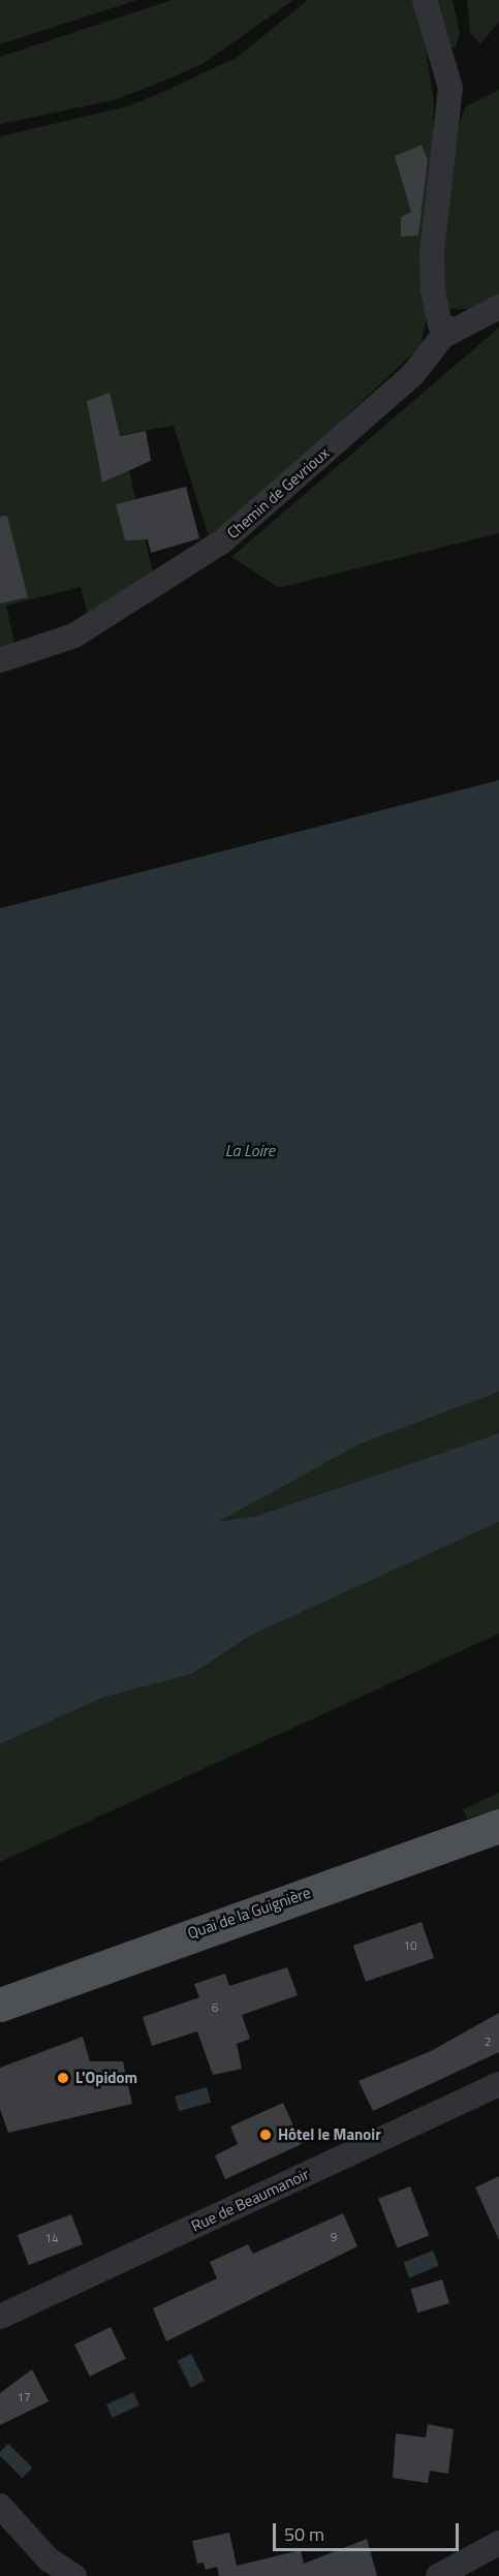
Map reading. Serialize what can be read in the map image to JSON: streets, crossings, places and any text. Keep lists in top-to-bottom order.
{
  "streets": {
    "main road": ["Quai de la Guignière"],
    "street": ["Chemin de Gevrioux", "Rue de Beaumanoir"]
  },
  "water": ["La Loire"],
  "places": ["L'Opidom", "Hôtel le Manoir"],
  "house_numbers": [
    "10",
    "6",
    "2",
    "9",
    "14",
    "17"
  ],
  "scale_bar": "50 m"
}
